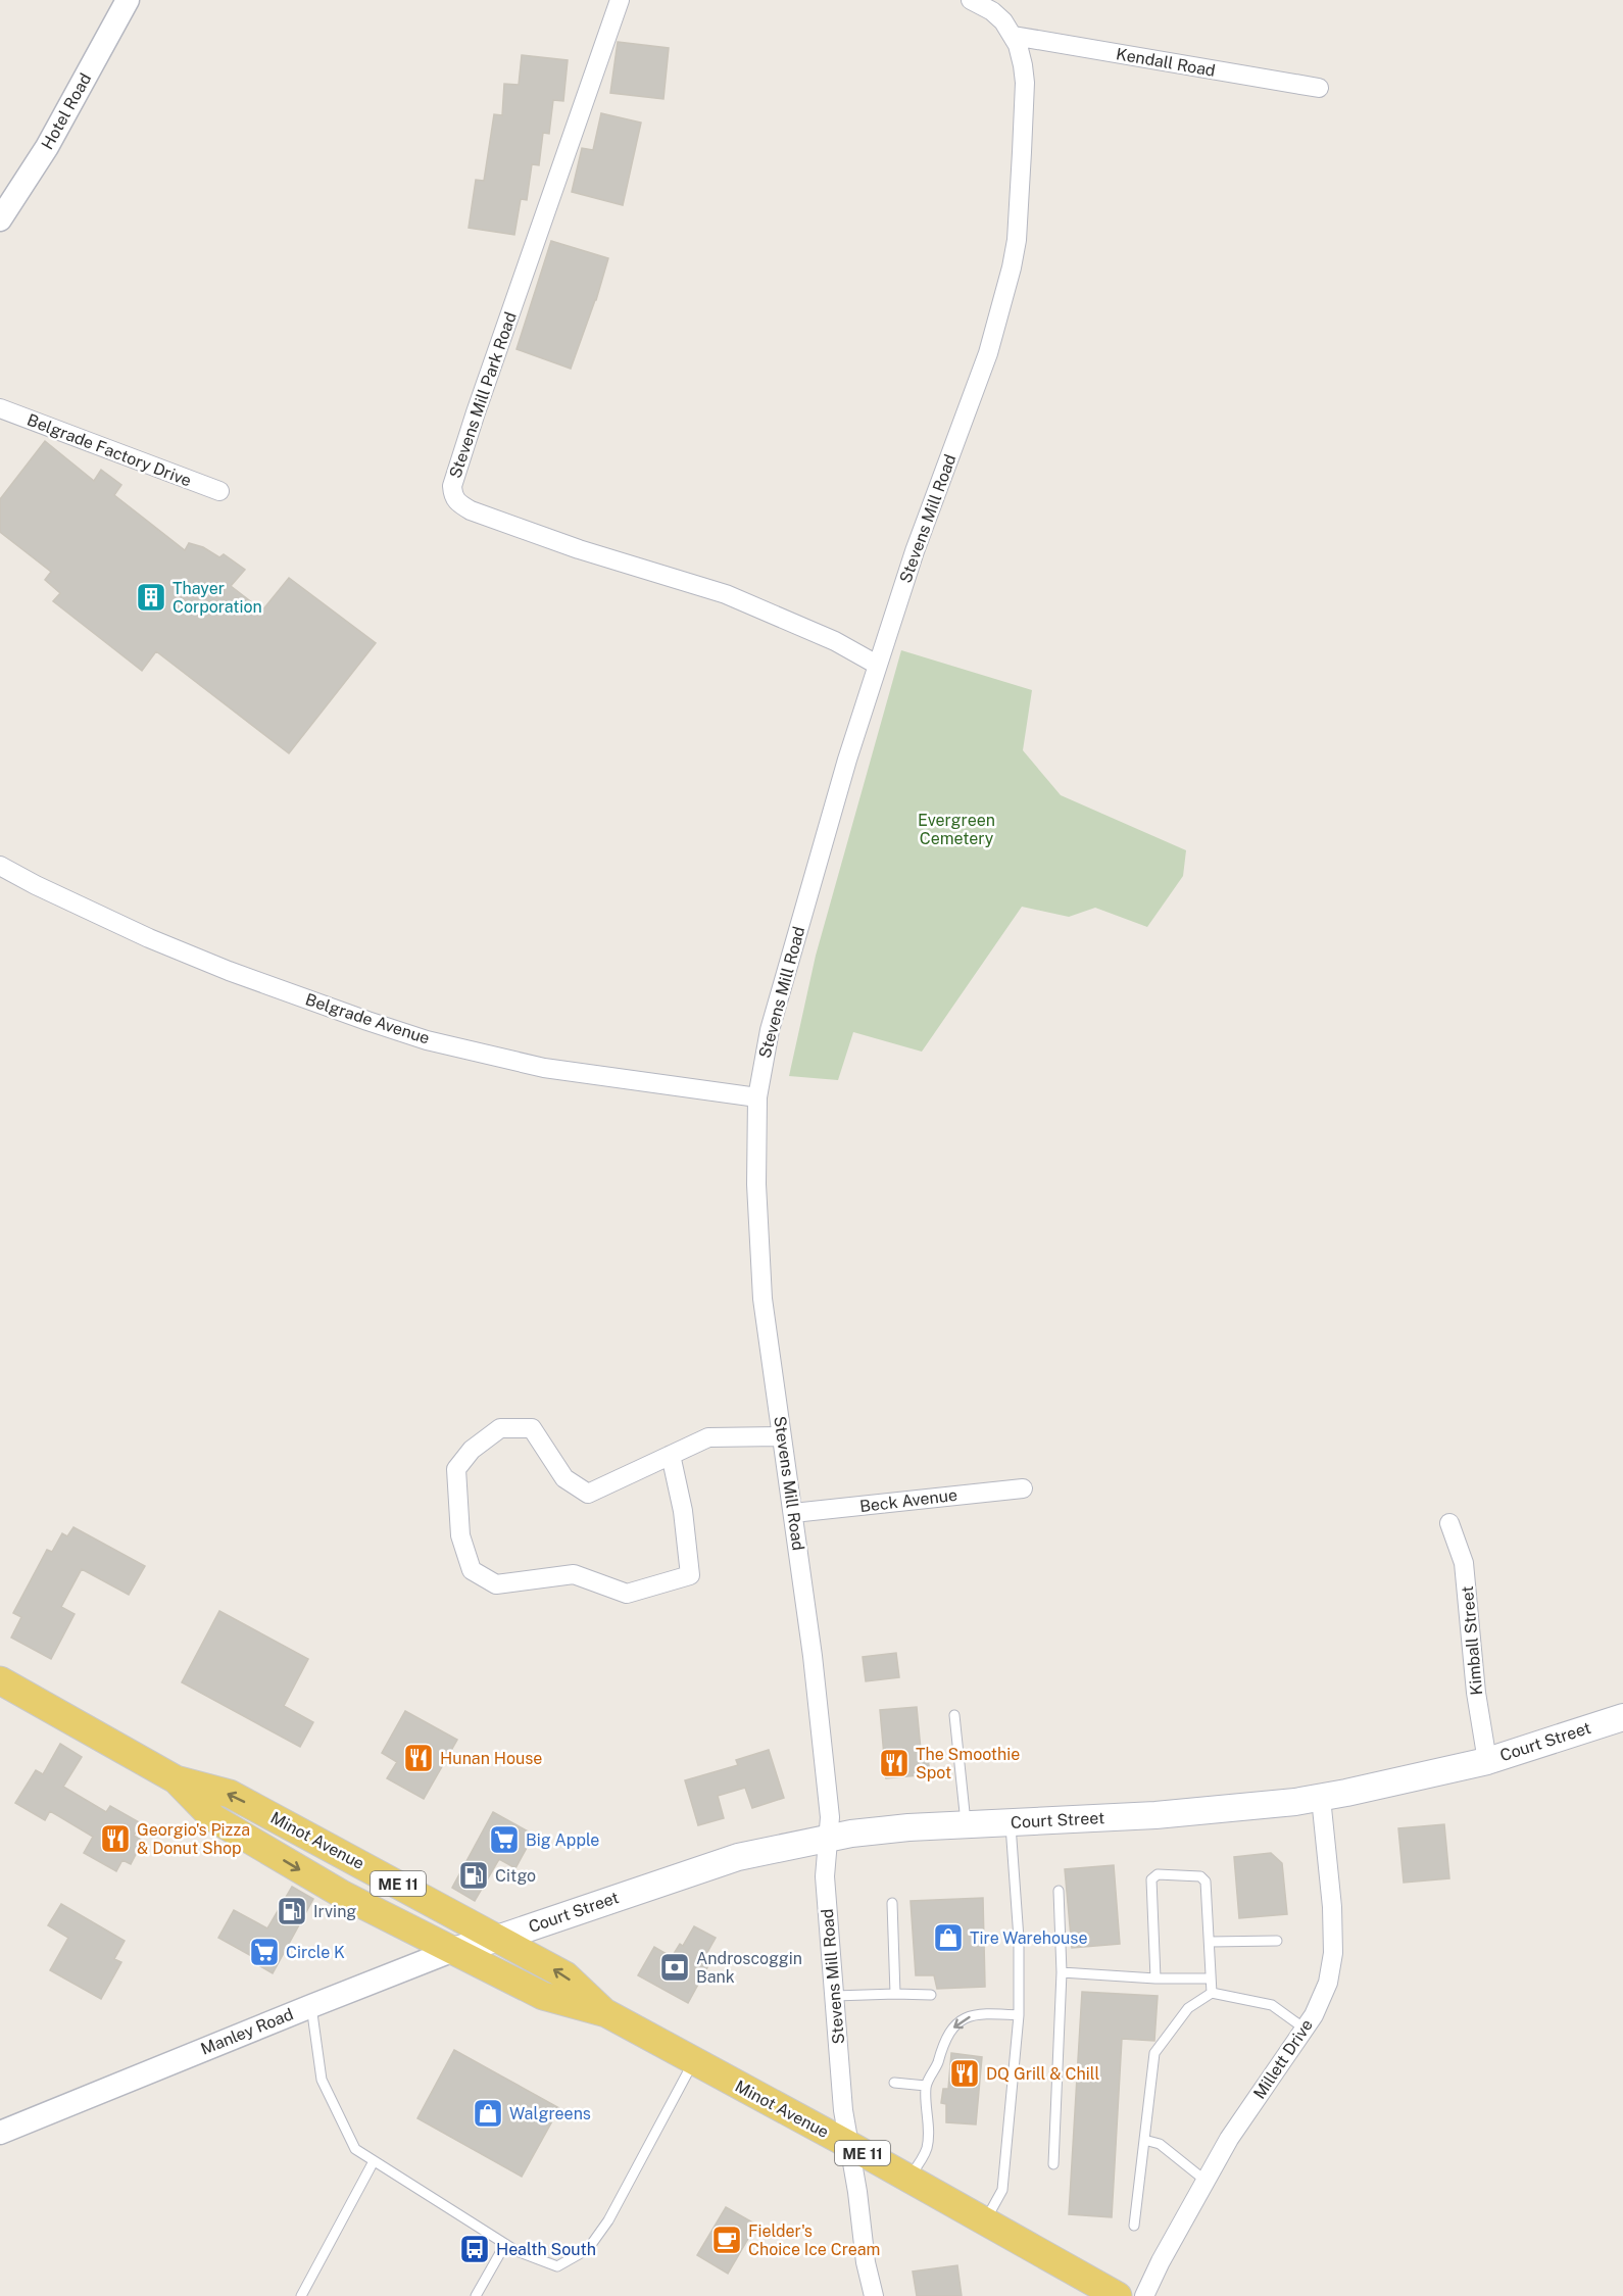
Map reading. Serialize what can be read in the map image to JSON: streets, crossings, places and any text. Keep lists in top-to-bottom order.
{
  "streets": {
    "main road": [
      "Court Street",
      "Minot Avenue",
      "ME 11",
      "Manley Road"
    ],
    "street": [
      "Kendall Road",
      "Hotel Road",
      "Stevens Mill Park Road",
      "Belgrade Factory Drive",
      "Stevens Mill Road",
      "Belgrade Avenue",
      "Beck Avenue",
      "Kimball Street",
      "Millett Drive"
    ]
  },
  "crossings": [
    ["Kendall Road", "Stevens Mill Road"],
    ["Stevens Mill Park Road", "Stevens Mill Road"],
    ["Stevens Mill Road", "Belgrade Avenue"],
    ["Stevens Mill Road", "Beck Avenue"],
    ["Stevens Mill Road", "Court Street"],
    ["Stevens Mill Road", "Minot Avenue"],
    ["Kimball Street", "Court Street"],
    ["Court Street", "Minot Avenue"],
    ["Court Street", "Manley Road"],
    ["Court Street", "Millett Drive"],
    ["Minot Avenue", "Manley Road"]
  ],
  "parks": ["Evergreen Cemetery"],
  "places": {
    "building": ["Thayer Corporation"],
    "restaurant": [
      "Hunan House",
      "The Smoothie Spot",
      "Georgio's Pizza & Donut Shop",
      "DQ Grill & Chill"
    ],
    "supermarket": ["Big Apple", "Circle K"],
    "fuel station": ["Citgo", "Irving"],
    "shop": ["Tire Warehouse", "Walgreens"],
    "bank": ["Androscoggin Bank"],
    "cafe": ["Fielder's Choice Ice Cream"],
    "bus stop": ["Health South"]
  }
}
